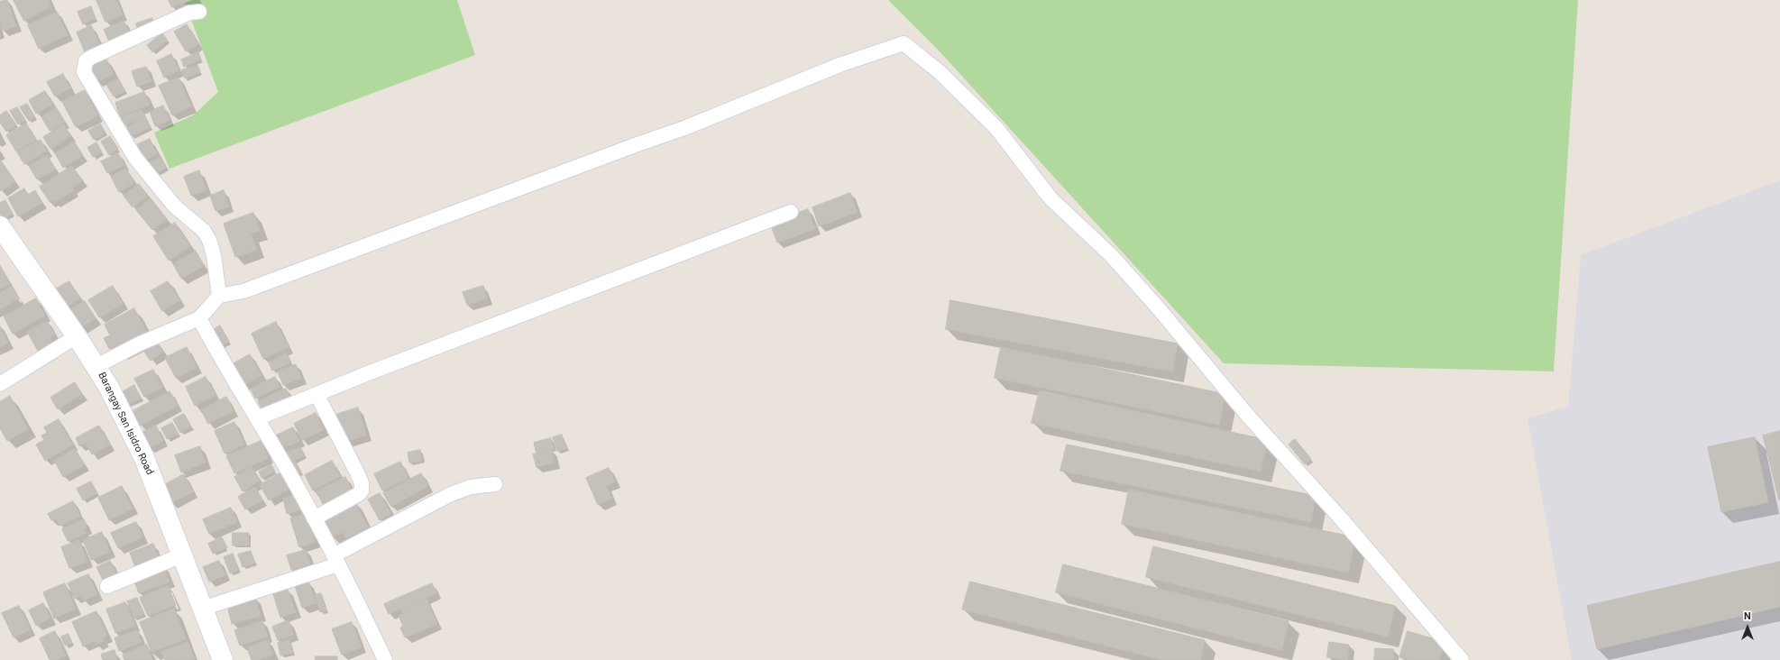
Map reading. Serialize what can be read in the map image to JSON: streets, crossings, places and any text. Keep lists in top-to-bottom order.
{
  "streets": {
    "street": ["Barangay San Isidro Road"]
  },
  "north": "top"
}
